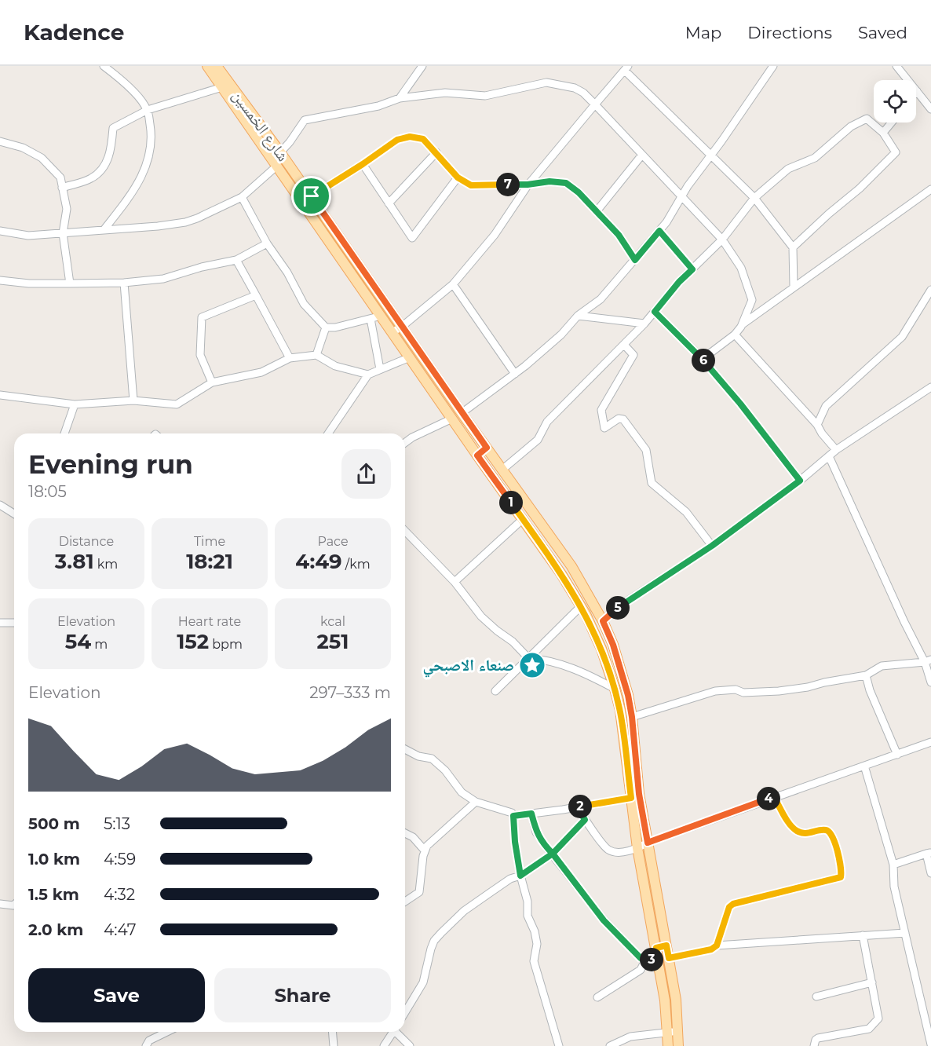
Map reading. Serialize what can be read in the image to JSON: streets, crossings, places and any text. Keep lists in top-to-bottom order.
{
  "streets": {
    "main road": ["شارع الخمسين"]
  },
  "places": {
    "place": ["صنعاء الاصبحي"]
  },
  "page": {
    "header": "Kadence",
    "nav": ["Map", "Directions", "Saved"],
    "pins": [
      "7",
      "6",
      "1",
      "5",
      "4",
      "2",
      "3"
    ],
    "heading": ["Evening run", "18:05"],
    "stats": [
      ["Distance", "3.81 km"],
      ["Time", "18:21"],
      ["Pace", "4:49 /km"],
      ["Elevation", "54 m"],
      ["Heart rate", "152 bpm"],
      ["kcal", "251"]
    ],
    "chart": ["Elevation", "297–333 m"],
    "list": [
      {
        "name": "500 m",
        "note": "5:13"
      },
      {
        "name": "1.0 km",
        "note": "4:59"
      },
      {
        "name": "1.5 km",
        "note": "4:32"
      },
      {
        "name": "2.0 km",
        "note": "4:47"
      }
    ],
    "buttons": ["Save", "Share"]
  }
}
